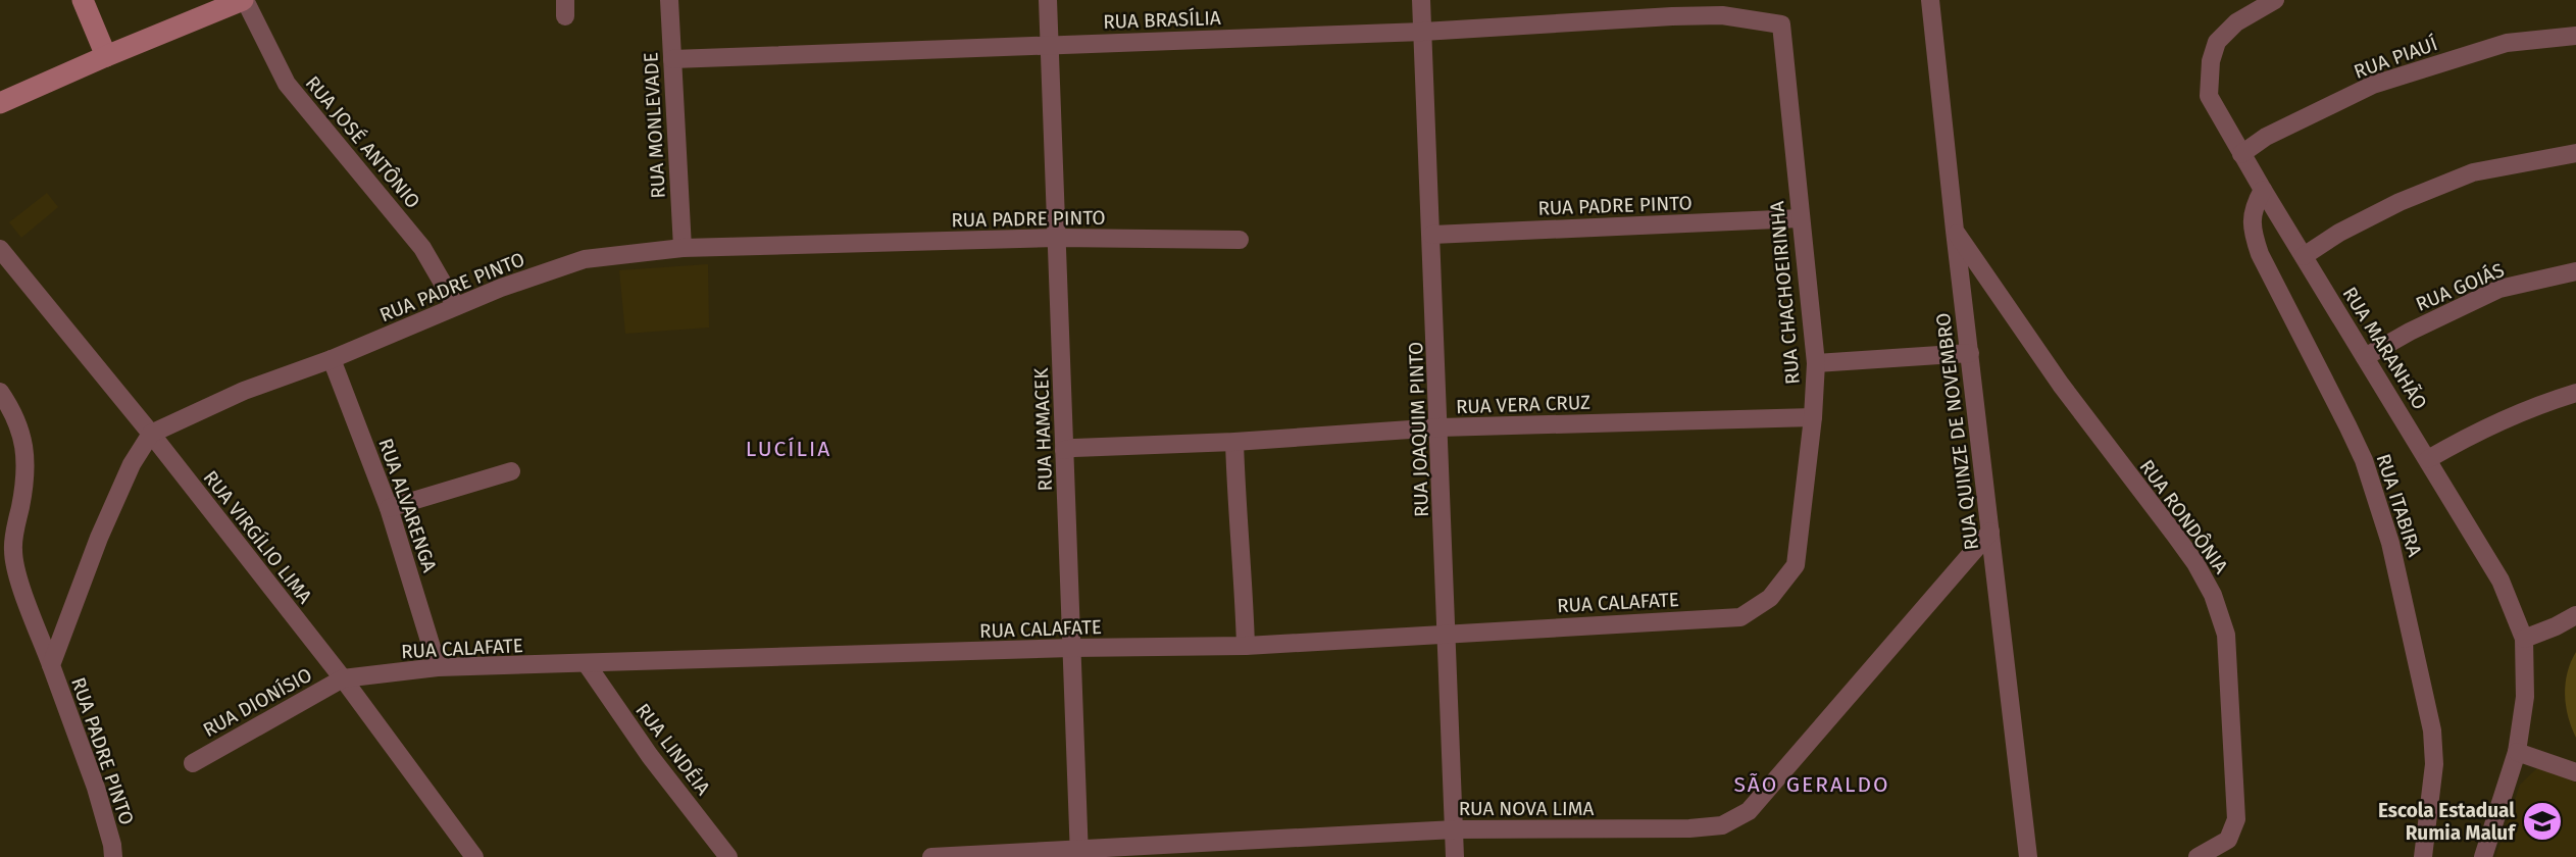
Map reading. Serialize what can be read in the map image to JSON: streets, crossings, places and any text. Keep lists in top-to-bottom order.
{
  "streets": {
    "street": [
      "RUA BRASÍLIA",
      "RUA PIAUÍ",
      "RUA MONLEVADE",
      "RUA JOSÉ ANTÔNIO",
      "RUA PADRE PINTO",
      "RUA GOIÁS",
      "RUA CHACHOEIRINHA",
      "RUA MARANHÃO",
      "RUA VERA CRUZ",
      "RUA HAMACEK",
      "RUA JOAQUIM PINTO",
      "RUA QUINZE DE NOVEMBRO",
      "RUA ALVARENGA",
      "RUA ITABIRA",
      "RUA RONDÔNIA",
      "RUA VIRGÍLIO LIMA",
      "RUA CALAFATE",
      "RUA DIONÍSIO",
      "RUA LINDÉIA",
      "RUA NOVA LIMA"
    ]
  },
  "crossings": [
    ["RUA BRASÍLIA", "RUA MONLEVADE"],
    ["RUA BRASÍLIA", "RUA CHACHOEIRINHA"],
    ["RUA BRASÍLIA", "RUA HAMACEK"],
    ["RUA BRASÍLIA", "RUA JOAQUIM PINTO"],
    ["RUA PIAUÍ", "RUA MARANHÃO"],
    ["RUA MONLEVADE", "RUA PADRE PINTO"],
    ["RUA JOSÉ ANTÔNIO", "RUA PADRE PINTO"],
    ["RUA PADRE PINTO", "RUA CHACHOEIRINHA"],
    ["RUA PADRE PINTO", "RUA HAMACEK"],
    ["RUA PADRE PINTO", "RUA JOAQUIM PINTO"],
    ["RUA PADRE PINTO", "RUA ALVARENGA"],
    ["RUA PADRE PINTO", "RUA VIRGÍLIO LIMA"],
    ["RUA GOIÁS", "RUA MARANHÃO"],
    ["RUA CHACHOEIRINHA", "RUA VERA CRUZ"],
    ["RUA CHACHOEIRINHA", "RUA CALAFATE"],
    ["RUA MARANHÃO", "RUA ITABIRA"],
    ["RUA VERA CRUZ", "RUA HAMACEK"],
    ["RUA VERA CRUZ", "RUA JOAQUIM PINTO"],
    ["RUA HAMACEK", "RUA CALAFATE"],
    ["RUA HAMACEK", "RUA NOVA LIMA"],
    ["RUA JOAQUIM PINTO", "RUA CALAFATE"],
    ["RUA JOAQUIM PINTO", "RUA NOVA LIMA"],
    ["RUA QUINZE DE NOVEMBRO", "RUA RONDÔNIA"],
    ["RUA QUINZE DE NOVEMBRO", "RUA NOVA LIMA"],
    ["RUA ALVARENGA", "RUA CALAFATE"],
    ["RUA VIRGÍLIO LIMA", "RUA CALAFATE"],
    ["RUA VIRGÍLIO LIMA", "RUA DIONÍSIO"],
    ["RUA CALAFATE", "RUA DIONÍSIO"],
    ["RUA CALAFATE", "RUA LINDÉIA"]
  ],
  "districts": ["LUCÍLIA", "SÃO GERALDO"],
  "places": {
    "school or university": ["Escola Estadual Rumia Maluf"]
  }
}
